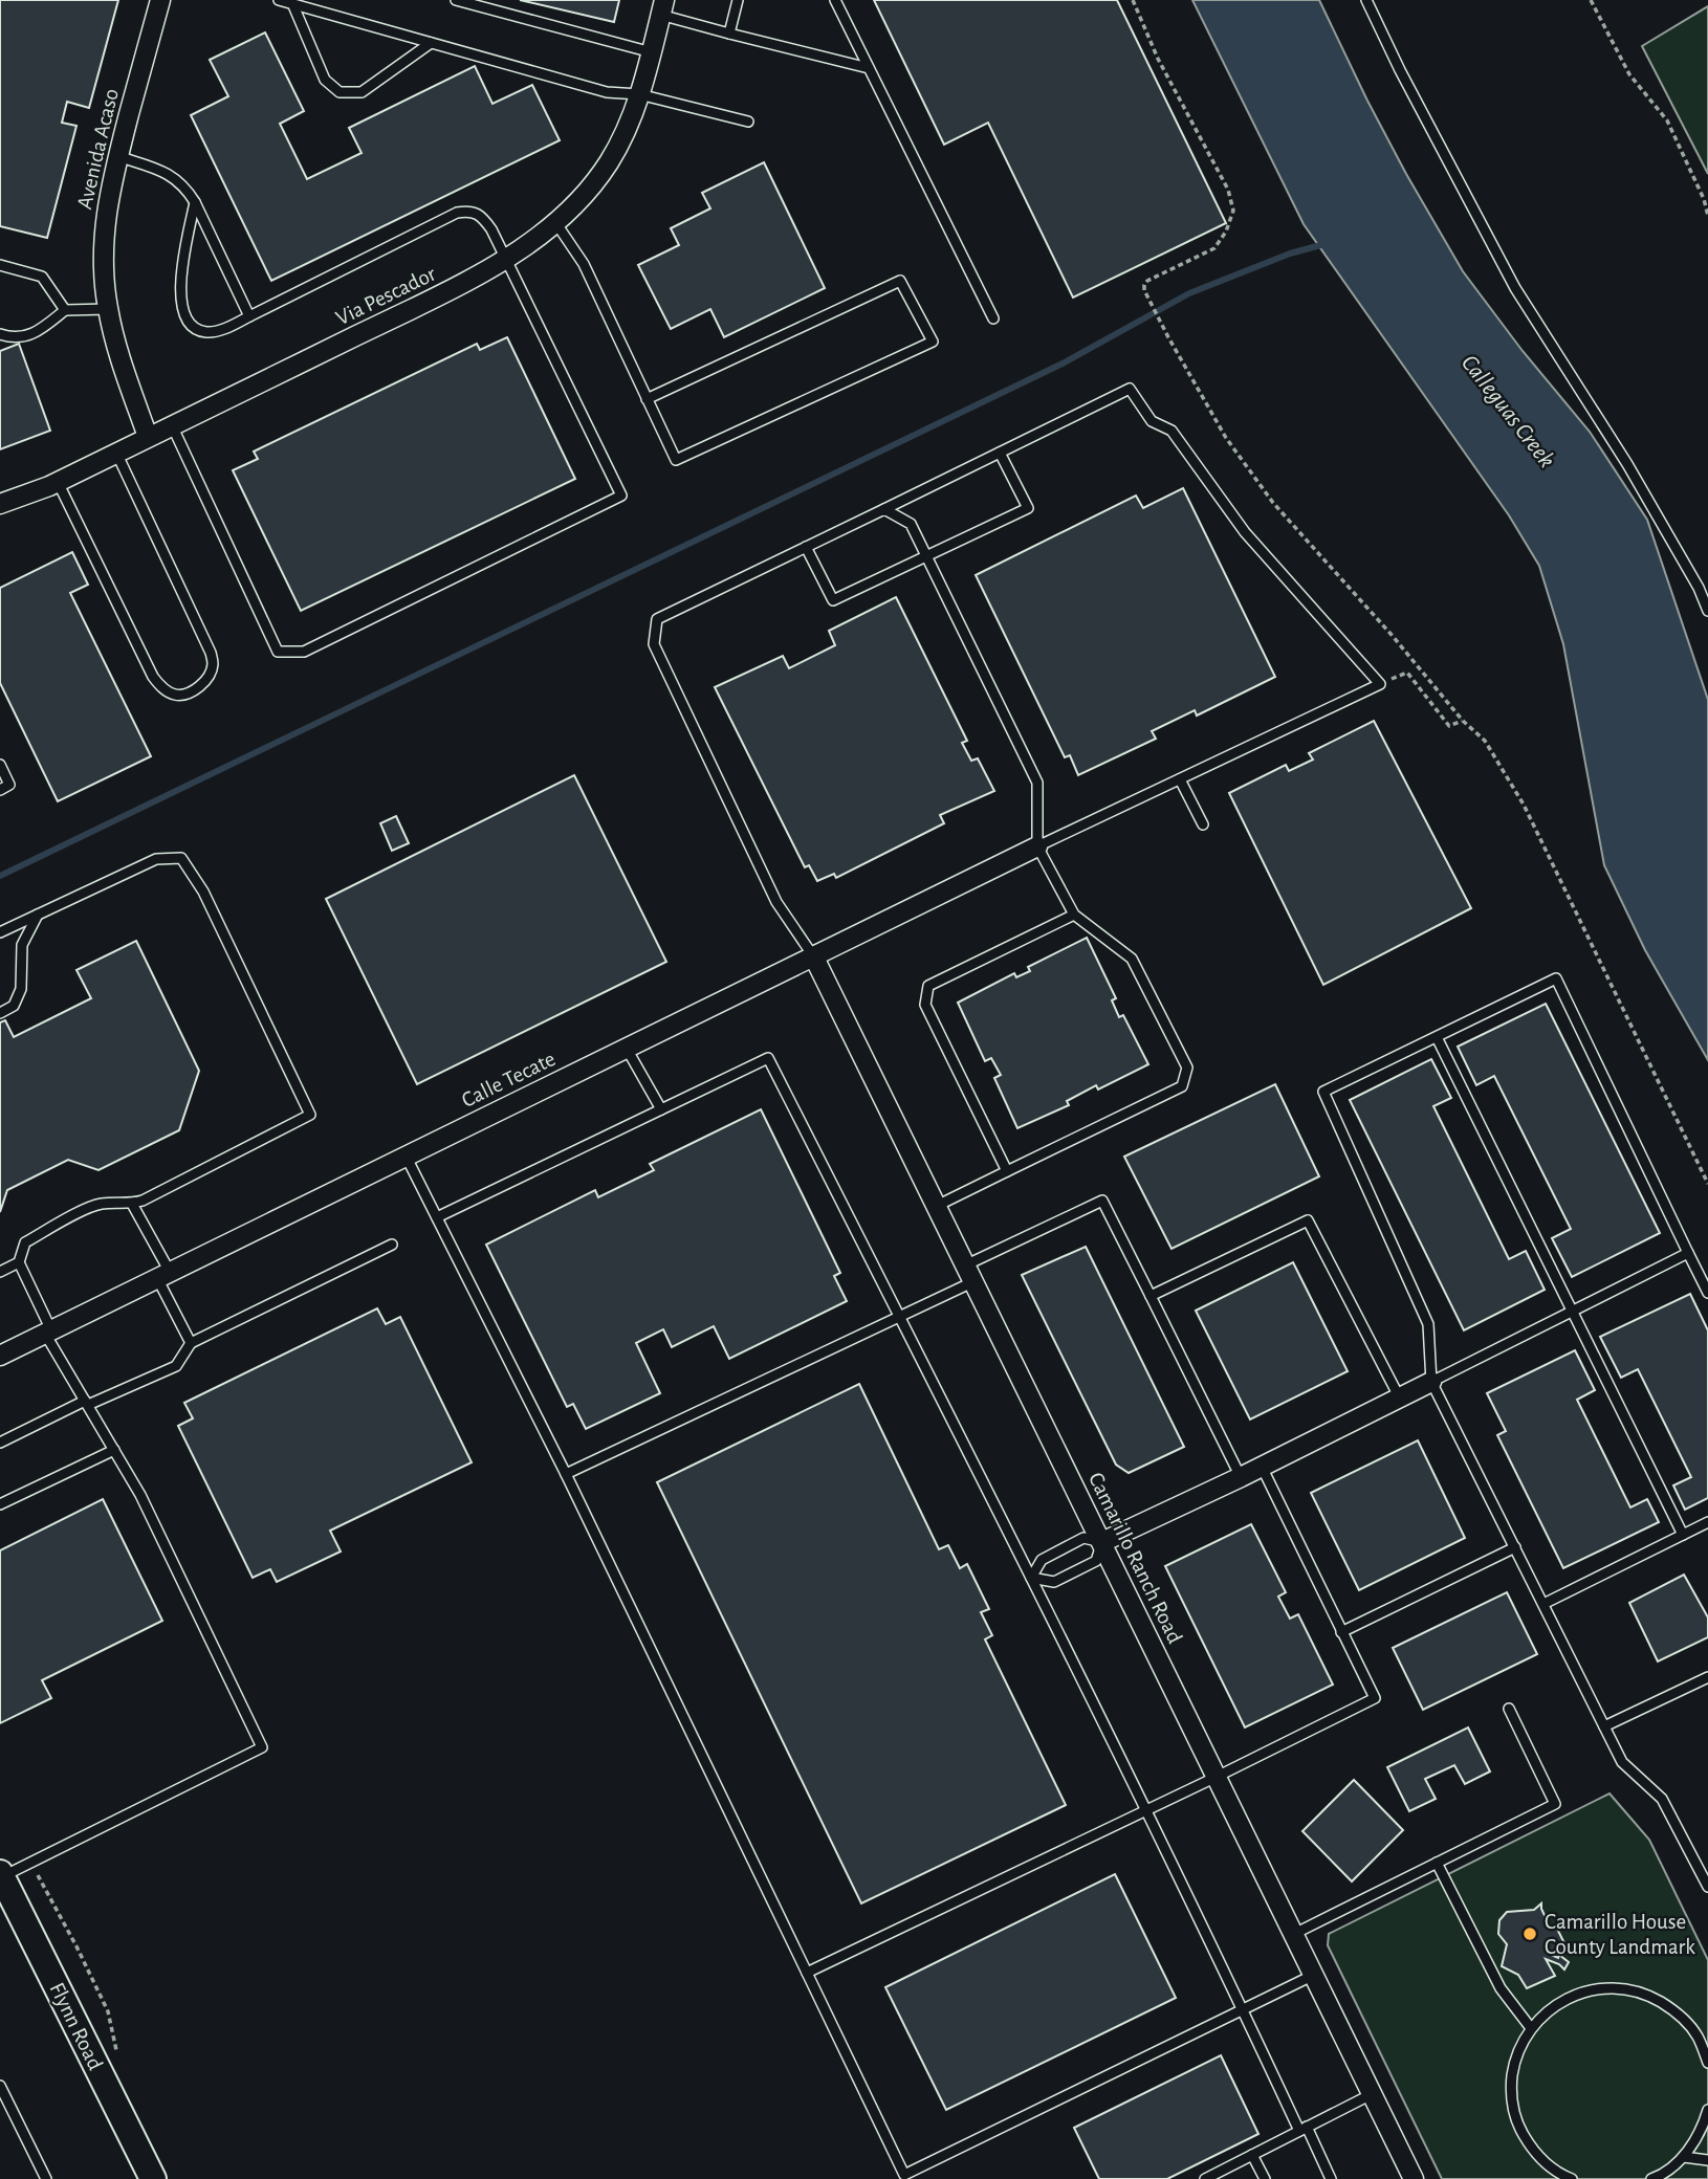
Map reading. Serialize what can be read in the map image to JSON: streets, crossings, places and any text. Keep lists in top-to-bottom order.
{
  "streets": {
    "main road": ["Flynn Road"],
    "street": [
      "Avenida Acaso",
      "Via Pescador",
      "Calle Tecate",
      "Camarillo Ranch Road"
    ]
  },
  "crossings": [
    ["Avenida Acaso", "Via Pescador"],
    ["Calle Tecate", "Camarillo Ranch Road"]
  ],
  "water": ["Calleguas Creek"],
  "places": ["Camarillo House County Landmark"]
}
